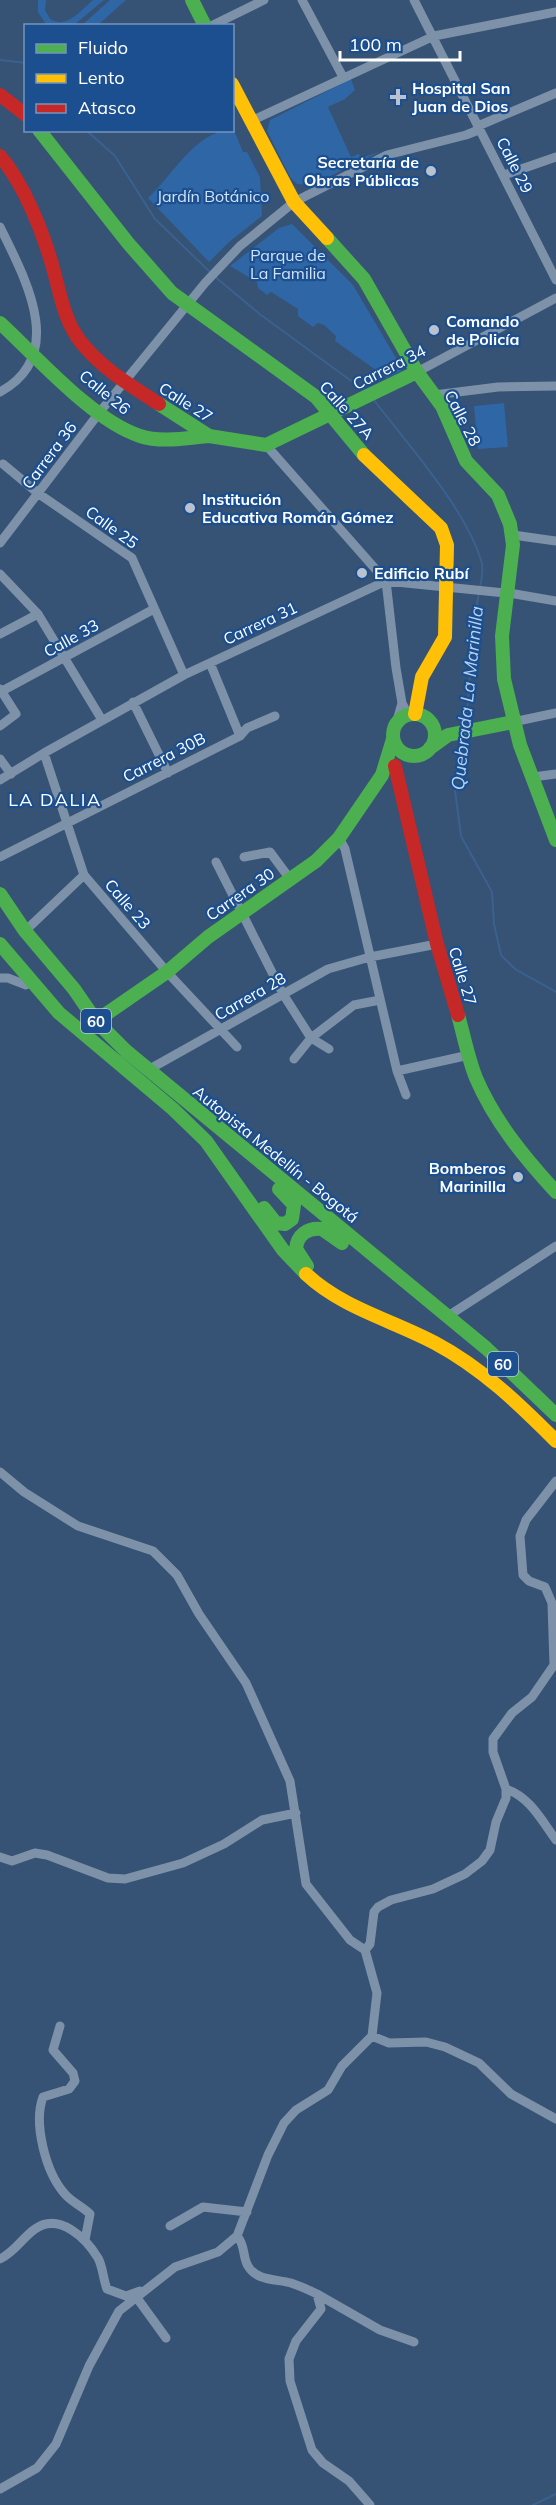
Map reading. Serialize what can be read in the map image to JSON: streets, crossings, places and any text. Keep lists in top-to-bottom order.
{
  "streets": {
    "main road": [
      "Carrera 34",
      "Calle 26",
      "Calle 27",
      "Calle 27A",
      "Calle 28",
      "Carrera 30",
      "60",
      "Autopista Medellín - Bogotá"
    ],
    "street": [
      "Calle 29",
      "Carrera 36",
      "Calle 25",
      "Carrera 31",
      "Calle 33",
      "Carrera 30B",
      "Calle 23",
      "Carrera 28"
    ]
  },
  "crossings": [
    ["Calle 29", "Carrera 36"],
    ["Carrera 34", "Calle 27"],
    ["Carrera 34", "Calle 27A"],
    ["Carrera 34", "Calle 28"],
    ["Calle 26", "Calle 27"],
    ["Calle 26", "Carrera 36"],
    ["Calle 27", "Calle 27A"],
    ["Calle 27", "Carrera 36"],
    ["Calle 27", "Carrera 30"],
    ["Calle 27", "Carrera 28"],
    ["Calle 27A", "Carrera 36"],
    ["Calle 27A", "Carrera 30"],
    ["Calle 28", "Carrera 36"],
    ["Carrera 36", "Calle 25"],
    ["Calle 25", "Carrera 31"],
    ["Calle 25", "Calle 33"],
    ["Carrera 31", "Calle 23"],
    ["Carrera 30B", "Calle 23"],
    ["Carrera 30", "Calle 23"],
    ["Carrera 30", "Autopista Medellín - Bogotá"],
    ["Calle 23", "Carrera 28"],
    ["Carrera 28", "Autopista Medellín - Bogotá"]
  ],
  "districts": ["LA DALIA"],
  "water": ["Quebrada La Marinilla"],
  "parks": ["Jardín Botánico", "Parque de La Familia"],
  "places": {
    "health": ["Hospital San Juan de Dios"],
    "other": [
      "Secretaría de Obras Públicas",
      "Comando de Policía",
      "Institución Educativa Román Gómez",
      "Edificio Rubí",
      "Bomberos Marinilla"
    ]
  },
  "legend": ["Fluido", "Lento", "Atasco"],
  "scale_bar": "100 m"
}
